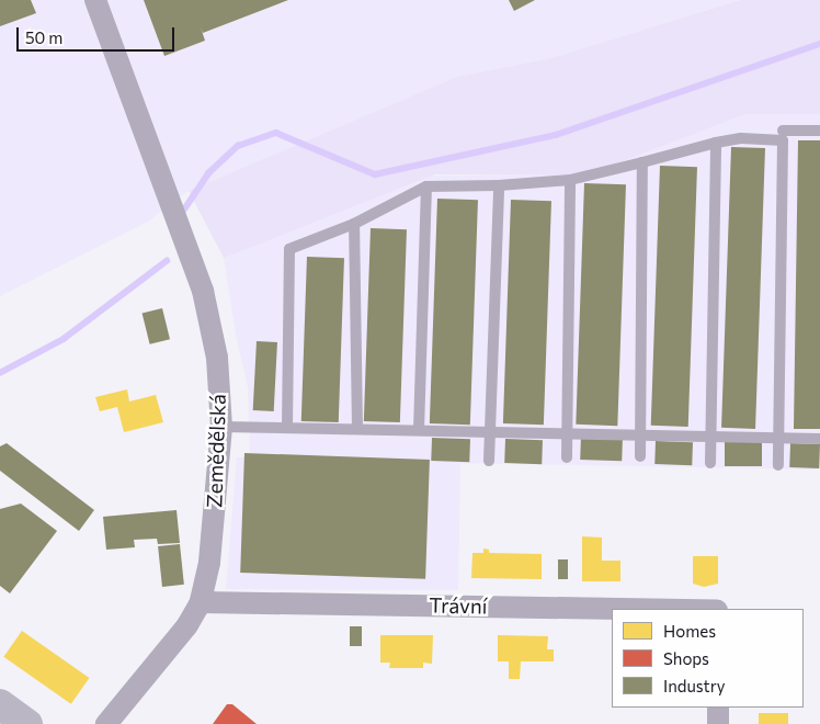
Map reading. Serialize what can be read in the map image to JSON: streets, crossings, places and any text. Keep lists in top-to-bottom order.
{
  "streets": {
    "street": ["Zemědělská", "Trávní"]
  },
  "crossings": [
    ["Zemědělská", "Trávní"]
  ],
  "legend": ["Homes", "Shops", "Industry"],
  "scale_bar": "50 m"
}
